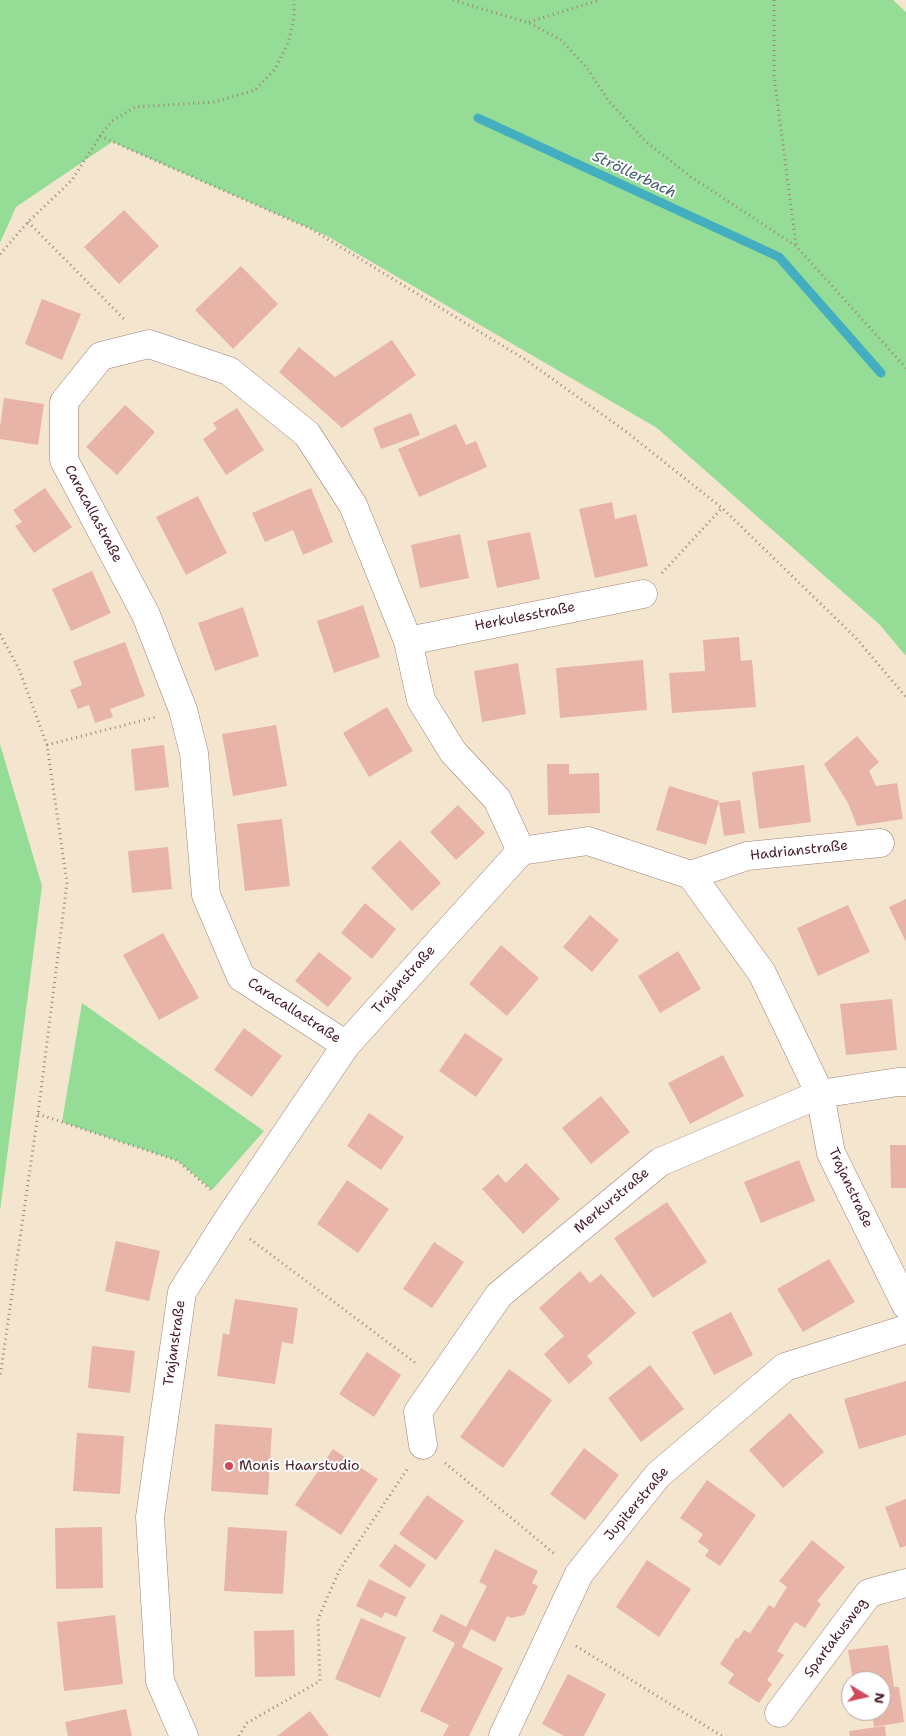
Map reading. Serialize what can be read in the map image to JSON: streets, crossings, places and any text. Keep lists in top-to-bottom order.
{
  "streets": {
    "street": [
      "Caracallastraße",
      "Herkulesstraße",
      "Hadrianstraße",
      "Trajanstraße",
      "Merkurstraße",
      "Jupiterstraße",
      "Spartakusweg"
    ]
  },
  "crossings": [
    ["Caracallastraße", "Trajanstraße"],
    ["Hadrianstraße", "Trajanstraße"],
    ["Trajanstraße", "Merkurstraße"]
  ],
  "water": ["Ströllerbach"],
  "places": ["Monis Haarstudio"],
  "north": "right"
}
